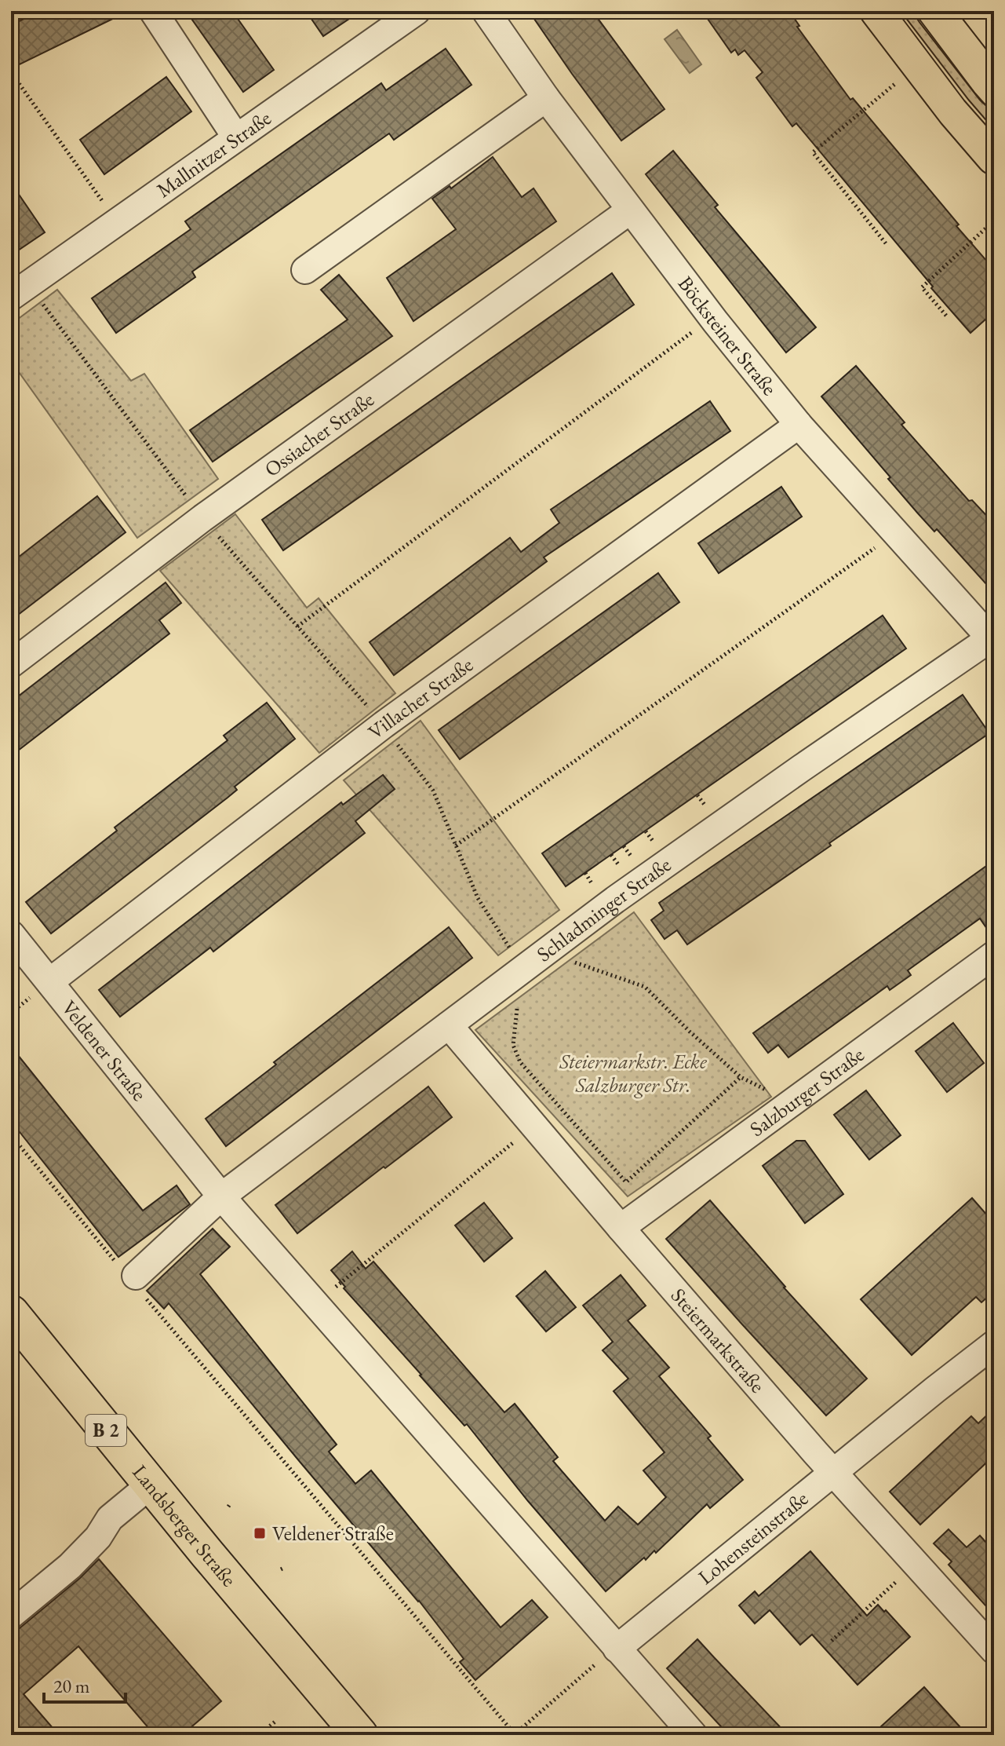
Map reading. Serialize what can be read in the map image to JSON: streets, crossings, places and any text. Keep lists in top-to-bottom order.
{
  "streets": {
    "main road": ["B 2", "Landsberger Straße"],
    "street": [
      "Mallnitzer Straße",
      "Böcksteiner Straße",
      "Ossiacher Straße",
      "Villacher Straße",
      "Schladminger Straße",
      "Veldener Straße",
      "Salzburger Straße",
      "Steiermarkstraße",
      "Lohensteinstraße"
    ]
  },
  "crossings": [
    ["Böcksteiner Straße", "Ossiacher Straße"],
    ["Böcksteiner Straße", "Villacher Straße"],
    ["Böcksteiner Straße", "Schladminger Straße"],
    ["Villacher Straße", "Veldener Straße"],
    ["Schladminger Straße", "Veldener Straße"],
    ["Schladminger Straße", "Steiermarkstraße"],
    ["Veldener Straße", "Lohensteinstraße"],
    ["Salzburger Straße", "Steiermarkstraße"],
    ["Steiermarkstraße", "Lohensteinstraße"]
  ],
  "parks": ["Steiermarkstr. Ecke Salzburger Str."],
  "places": {
    "transit": ["Veldener Straße"]
  },
  "scale_bar": "20 m"
}
